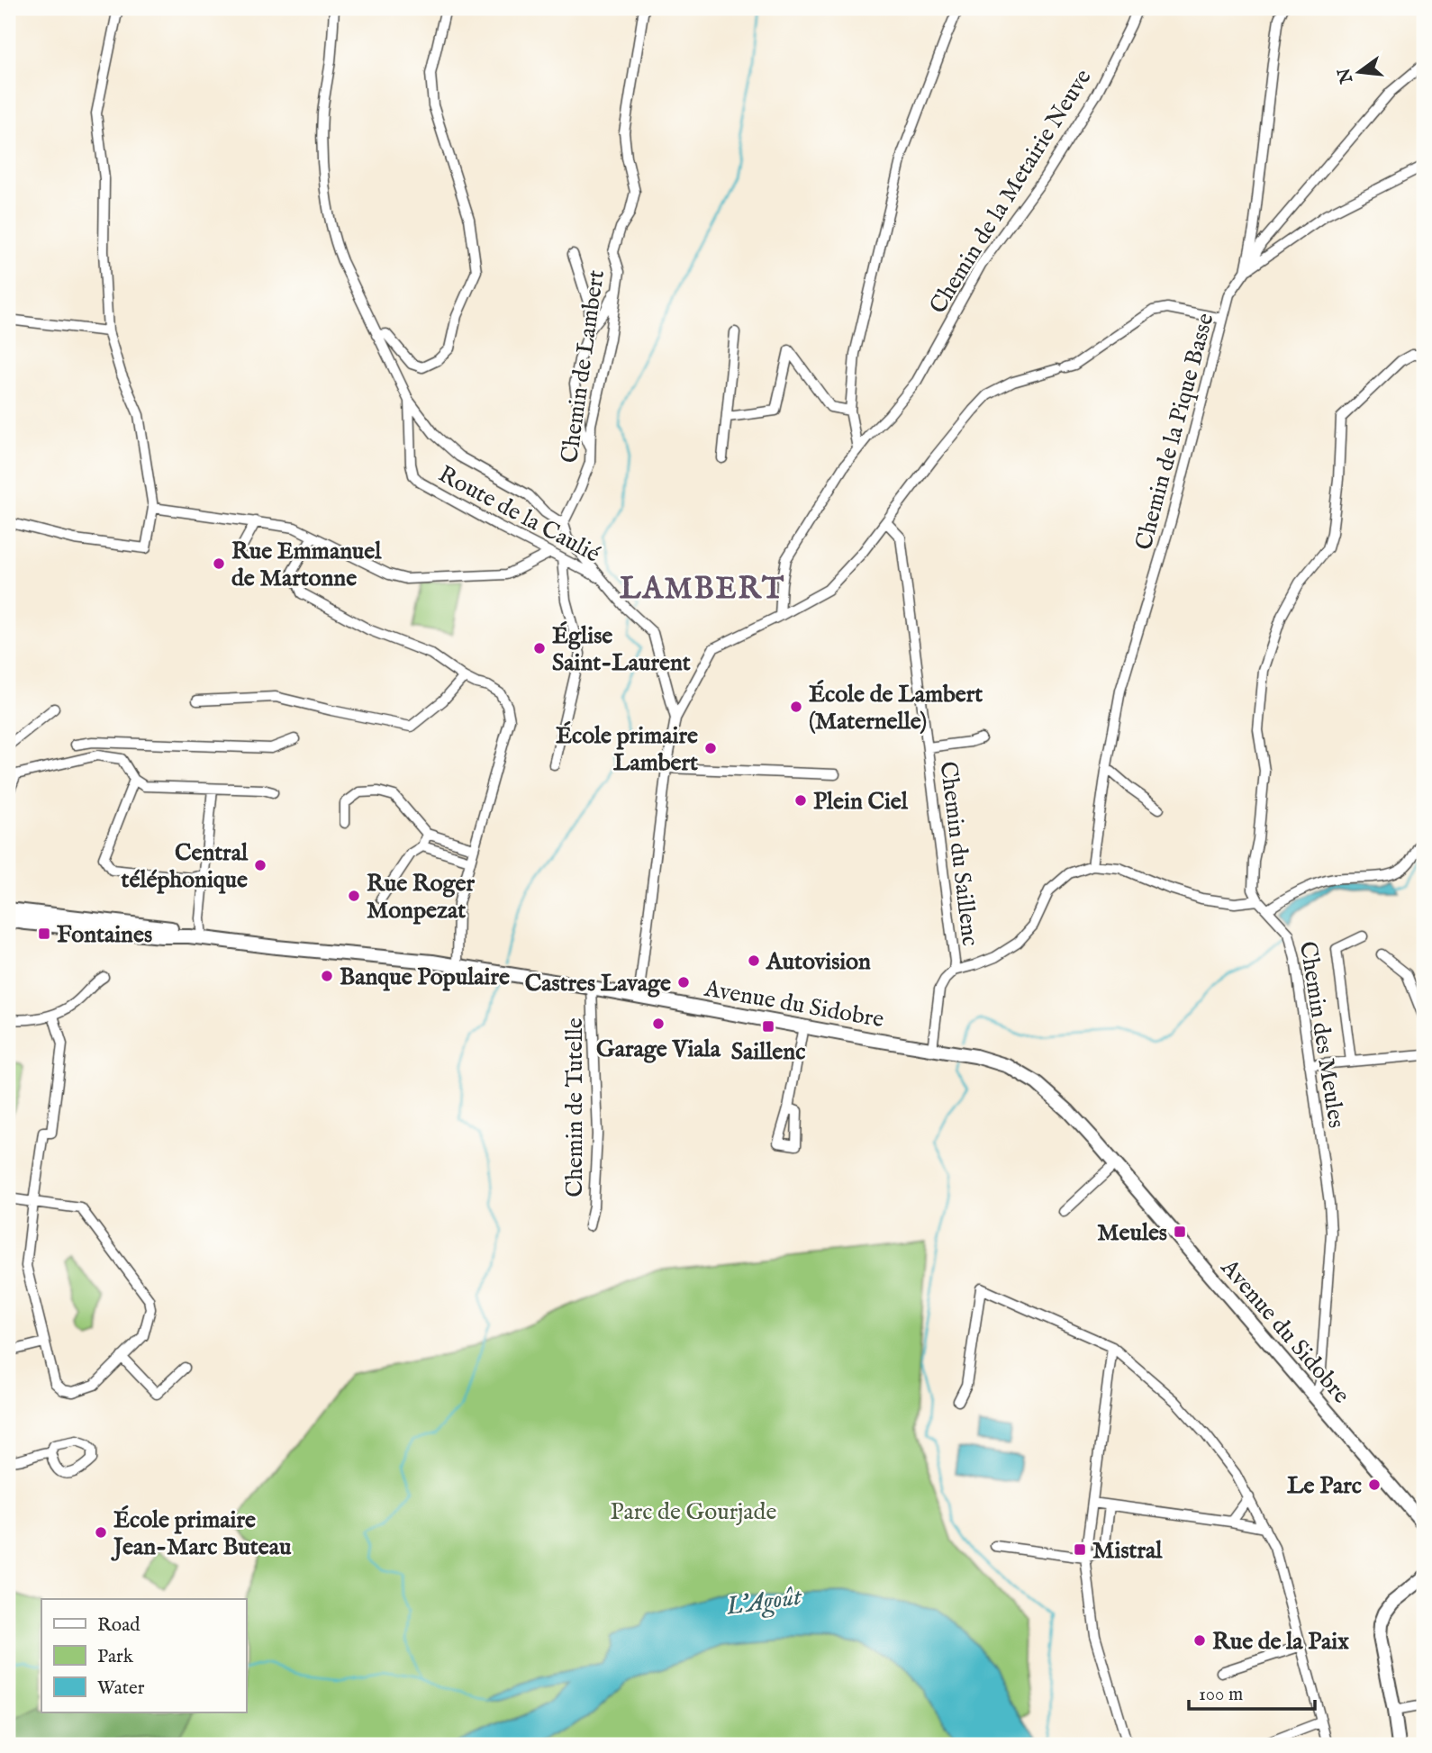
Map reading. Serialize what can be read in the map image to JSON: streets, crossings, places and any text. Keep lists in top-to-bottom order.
{
  "streets": {
    "main road": ["Avenue du Sidobre"],
    "street": [
      "Chemin de la Metairie Neuve",
      "Chemin de Lambert",
      "Chemin de la Pique Basse",
      "Route de la Caulié",
      "Chemin du Saillenc",
      "Chemin des Meules",
      "Chemin de Tutelle"
    ]
  },
  "crossings": [
    ["Avenue du Sidobre", "Chemin des Meules"],
    ["Avenue du Sidobre", "Chemin de Tutelle"]
  ],
  "districts": ["LAMBERT"],
  "water": ["L'Agoût"],
  "parks": ["Parc de Gourjade"],
  "places": {
    "other": [
      "Rue Emmanuel de Martonne",
      "Église Saint-Laurent",
      "École de Lambert (Maternelle)",
      "École primaire Lambert",
      "Plein Ciel",
      "Central téléphonique",
      "Rue Roger Monpezat",
      "Autovision",
      "Banque Populaire",
      "Castres Lavage",
      "Garage Viala",
      "Le Parc",
      "École primaire Jean-Marc Buteau",
      "Rue de la Paix"
    ],
    "transit": [
      "Fontaines",
      "Saillenc",
      "Meules",
      "Mistral"
    ]
  },
  "legend": ["Road", "Park", "Water"],
  "scale_bar": "100 m",
  "north": "left"
}
